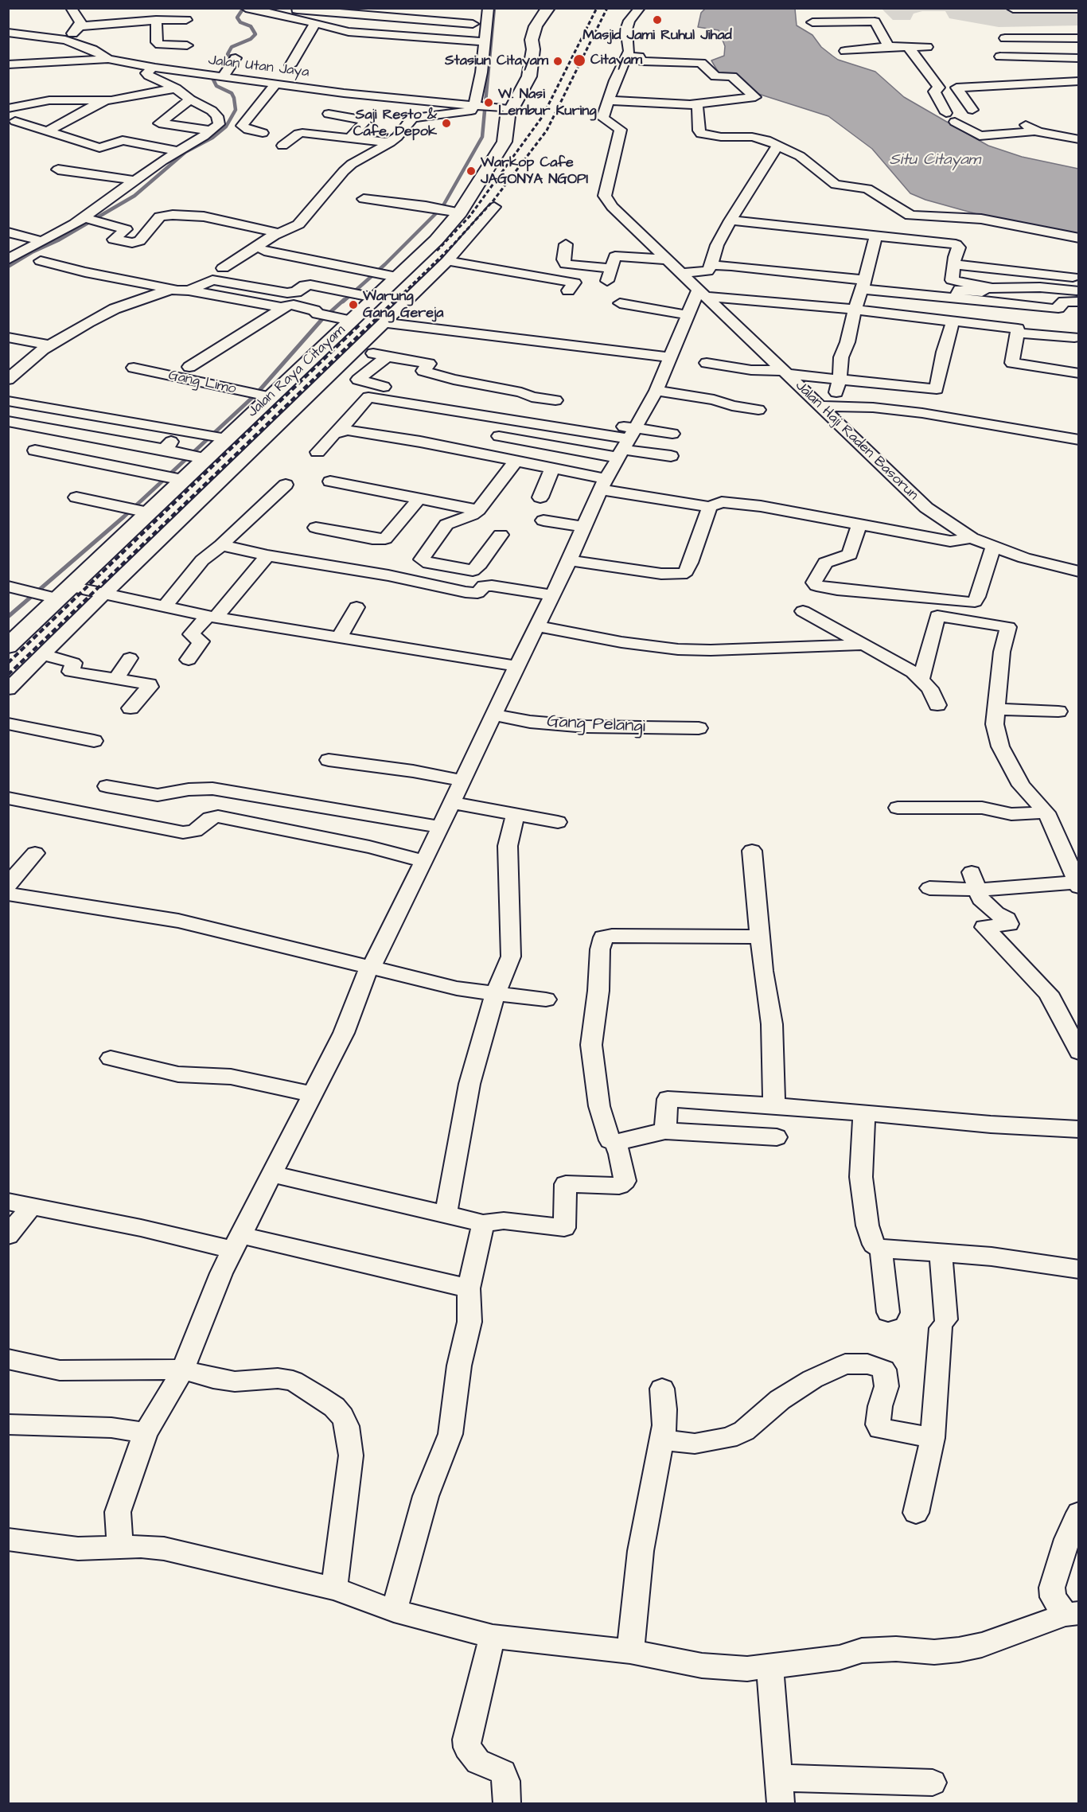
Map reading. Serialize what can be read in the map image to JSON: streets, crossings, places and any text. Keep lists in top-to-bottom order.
{
  "streets": {
    "main road": ["Jalan Raya Citayam"],
    "street": [
      "Jalan Utan Jaya",
      "Gang Limo",
      "Jalan Haji Raden Basorun",
      "Gang Pelangi"
    ]
  },
  "crossings": [
    ["Jalan Utan Jaya", "Jalan Raya Citayam"],
    ["Jalan Raya Citayam", "Gang Limo"]
  ],
  "water": ["Situ Citayam"],
  "places": [
    "Masjid Jami Ruhul Jihad",
    "Citayam",
    "Stasiun Citayam",
    "W. Nasi Lembur Kuring",
    "Saji Resto & Cafe, Depok",
    "Warkop Cafe JAGONYA NGOPI",
    "Warung Gang Gereja"
  ]
}
